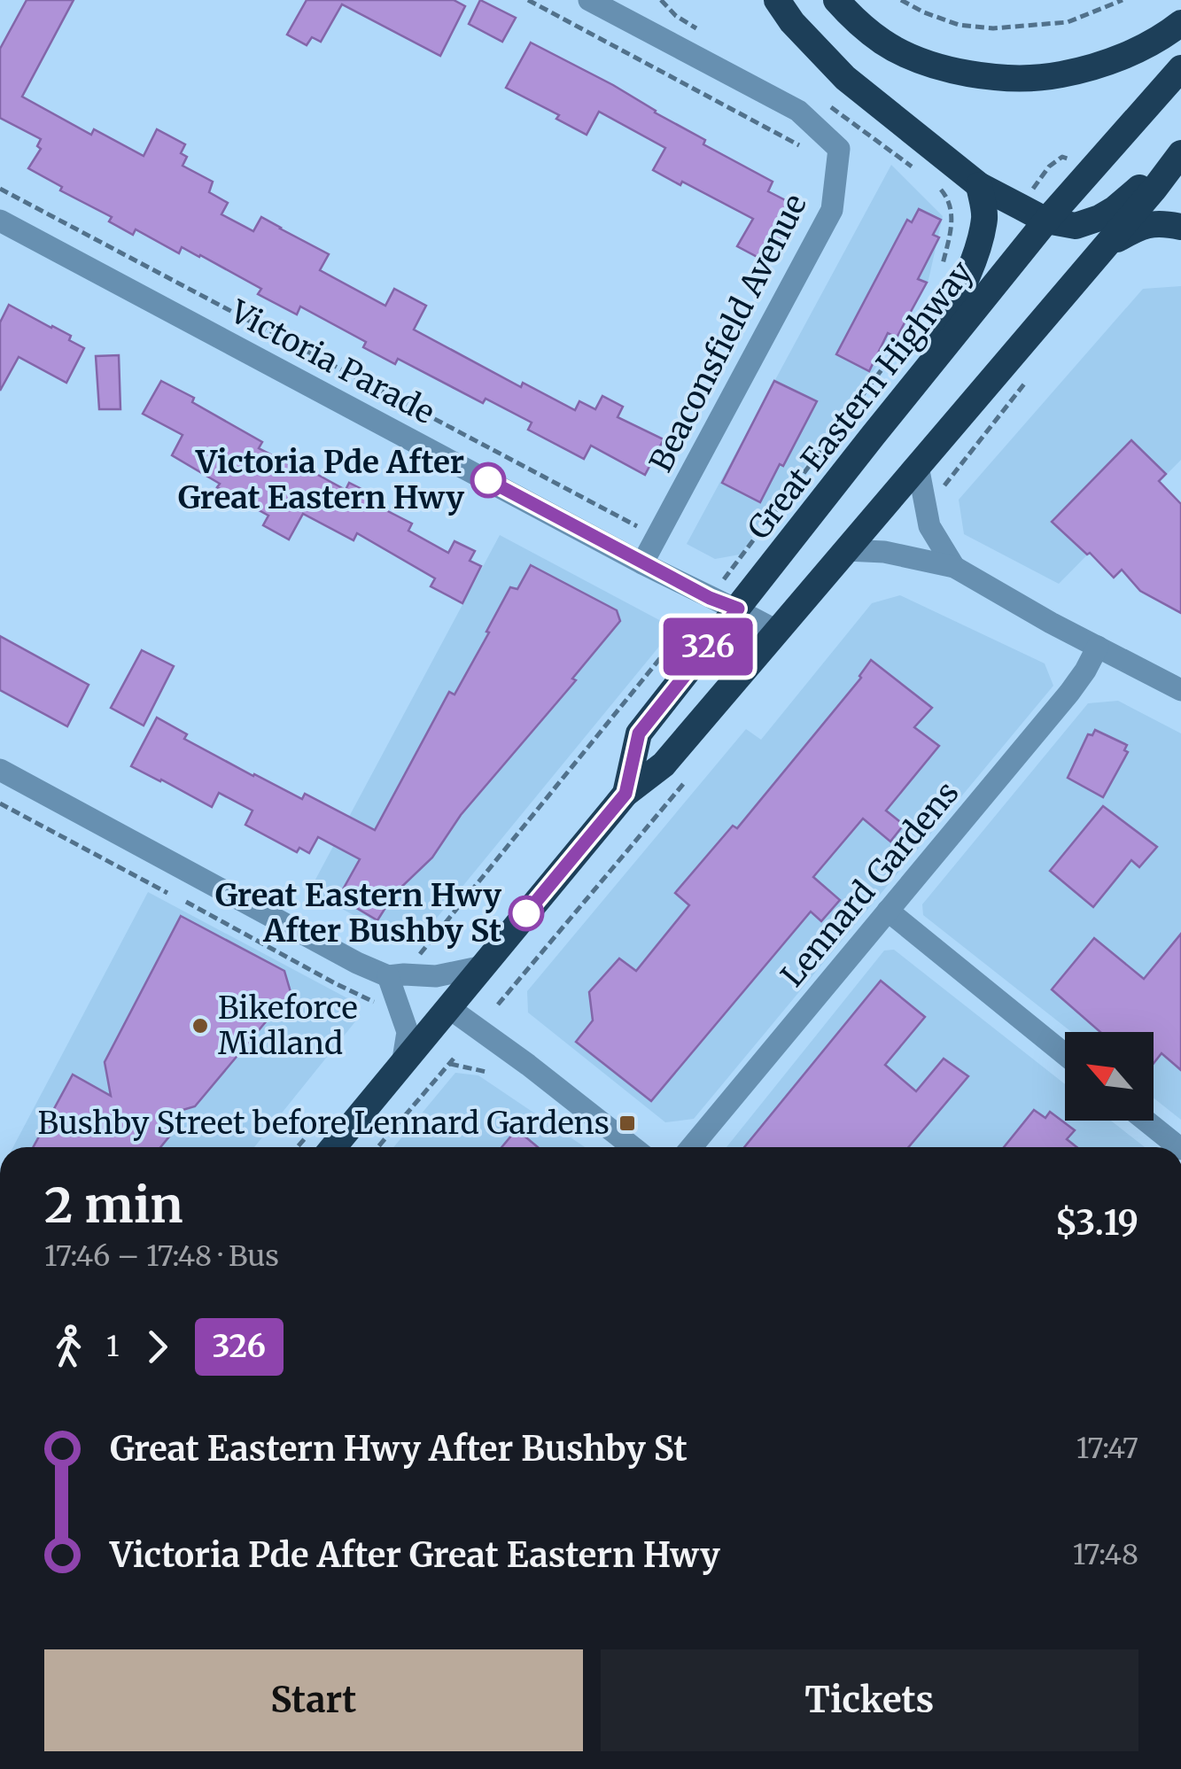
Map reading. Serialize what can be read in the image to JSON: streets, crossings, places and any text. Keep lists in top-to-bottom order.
{
  "streets": {
    "highway": ["Great Eastern Highway"],
    "street": ["Beaconsfield Avenue", "Victoria Parade", "Lennard Gardens"]
  },
  "crossings": [
    ["Beaconsfield Avenue", "Victoria Parade"],
    ["Victoria Parade", "Great Eastern Highway"]
  ],
  "places": {
    "other": ["Victoria Pde After Great Eastern Hwy", "Great Eastern Hwy After Bushby St", "Bikeforce Midland"],
    "transit": ["Bushby Street before Lennard Gardens"]
  },
  "lines": ["bus line 326"],
  "north": "top left",
  "page": {
    "on_map": "326",
    "heading": ["2 min", "17:46 – 17:48 · Bus", "$3.19"],
    "legs": ["1", "326"],
    "list": [
      {
        "name": "Great Eastern Hwy After Bushby St",
        "value": "17:47"
      },
      {
        "name": "Victoria Pde After Great Eastern Hwy",
        "value": "17:48"
      }
    ],
    "buttons": ["Start", "Tickets"]
  }
}
